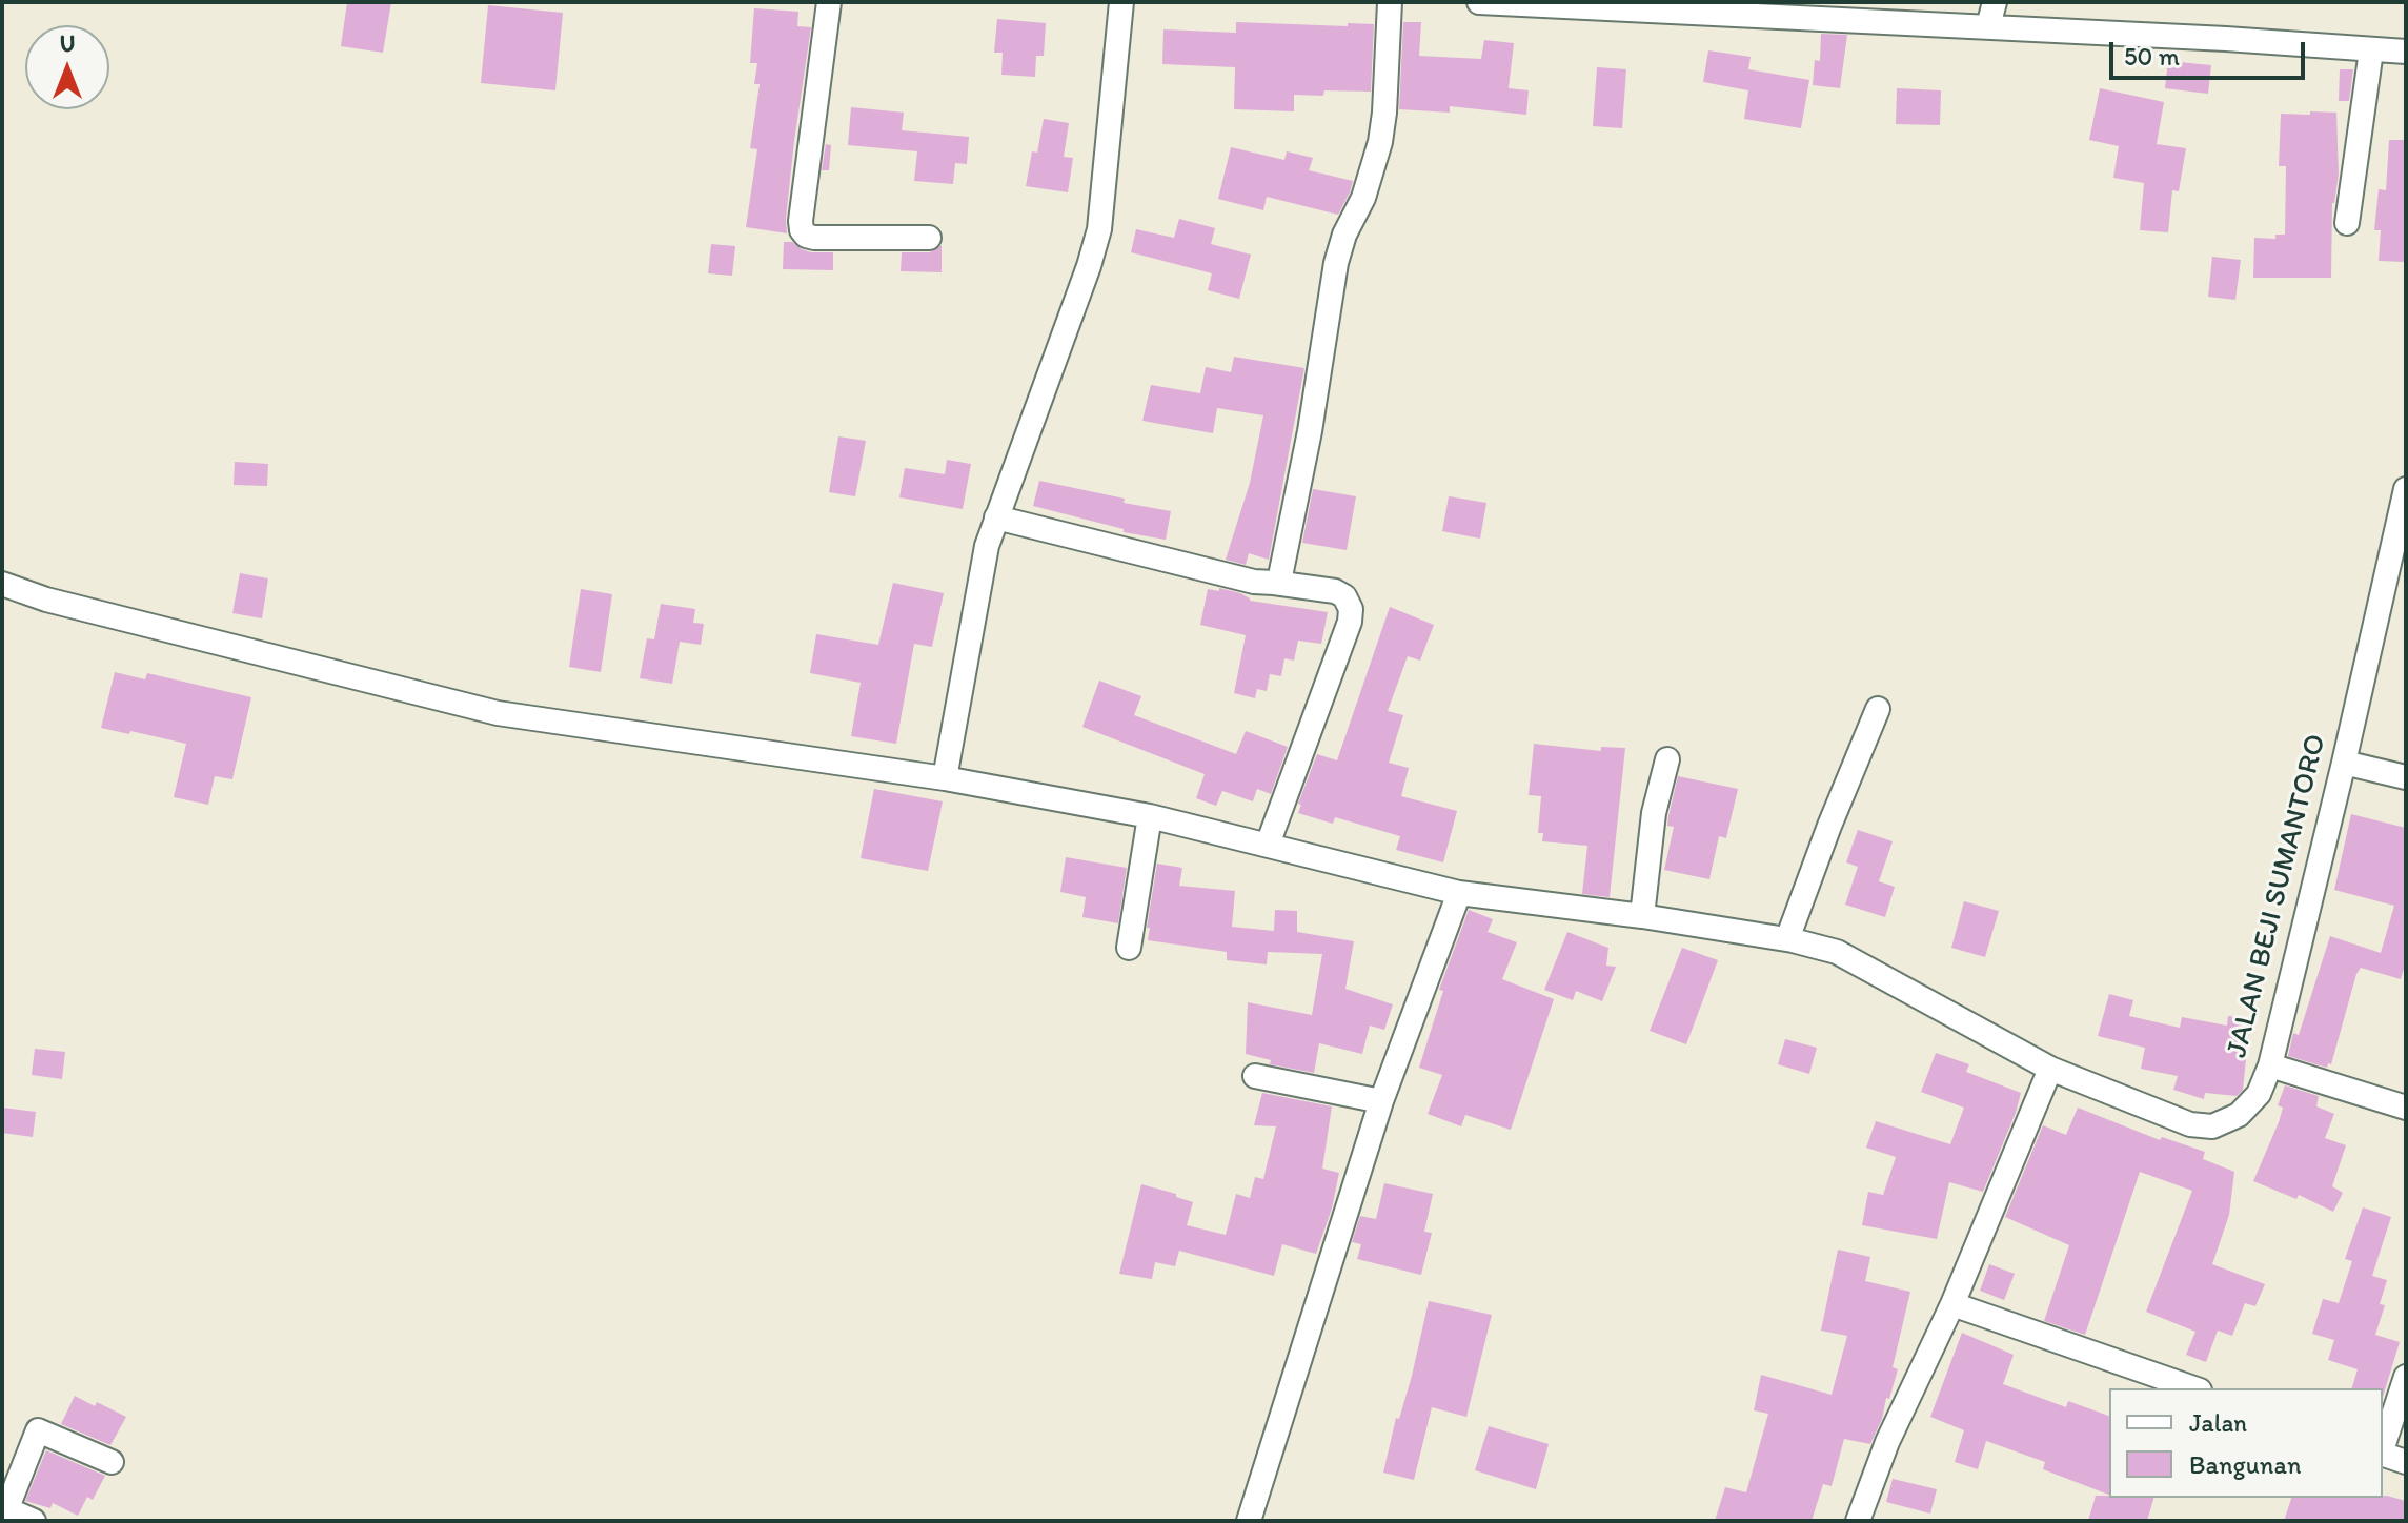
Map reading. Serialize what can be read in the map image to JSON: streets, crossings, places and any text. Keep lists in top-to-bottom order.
{
  "streets": {
    "street": ["JALAN BEJI SUMANTORO"]
  },
  "legend": ["Jalan", "Bangunan"],
  "scale_bar": "50 m",
  "north": "top"
}
